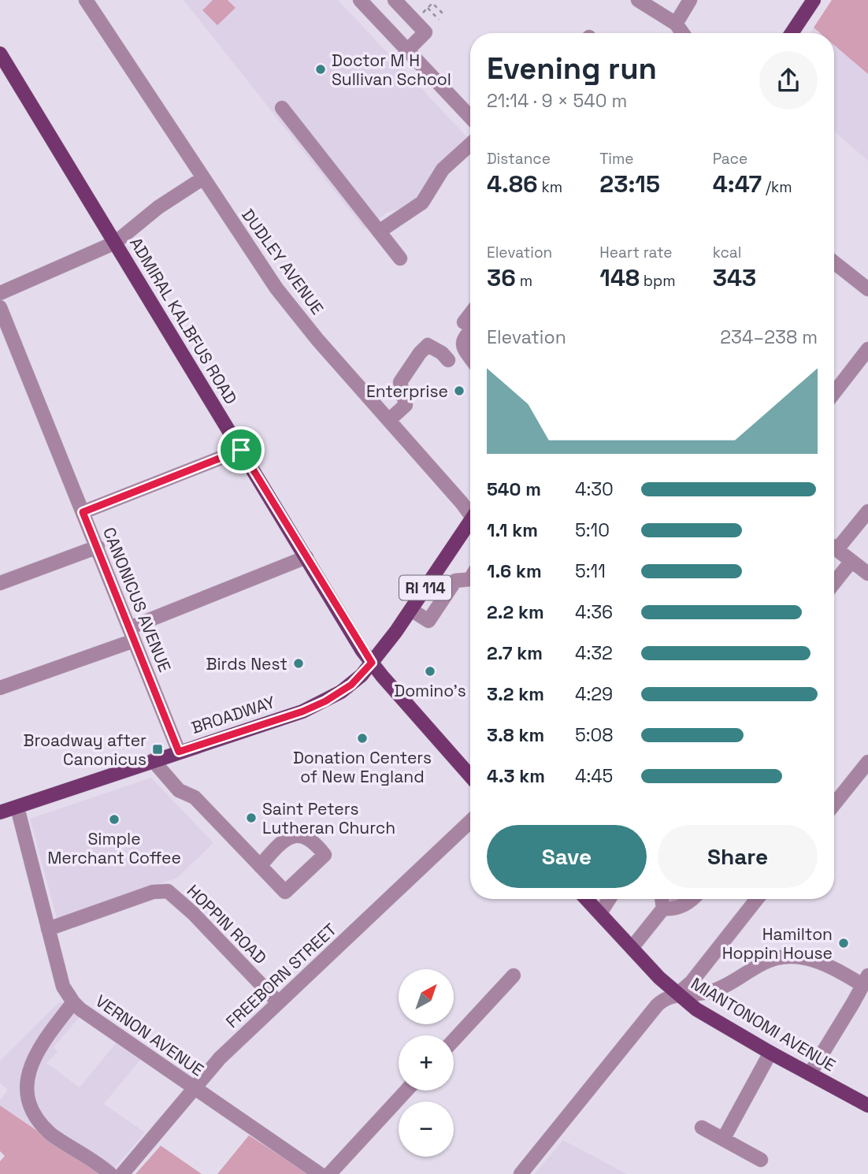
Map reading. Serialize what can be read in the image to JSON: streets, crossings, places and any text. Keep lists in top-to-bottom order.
{
  "streets": {
    "main road": [
      "ADMIRAL KALBFUS ROAD",
      "RI 114",
      "BROADWAY",
      "MIANTONOMI AVENUE"
    ],
    "street": [
      "DUDLEY AVENUE",
      "CANONICUS AVENUE",
      "HOPPIN ROAD",
      "FREEBORN STREET",
      "VERNON AVENUE"
    ]
  },
  "crossings": [
    ["ADMIRAL KALBFUS ROAD", "RI 114"],
    ["ADMIRAL KALBFUS ROAD", "BROADWAY"],
    ["RI 114", "BROADWAY"],
    ["CANONICUS AVENUE", "BROADWAY"],
    ["BROADWAY", "VERNON AVENUE"],
    ["HOPPIN ROAD", "FREEBORN STREET"],
    ["HOPPIN ROAD", "VERNON AVENUE"],
    ["FREEBORN STREET", "VERNON AVENUE"]
  ],
  "places": {
    "other": [
      "Doctor M H Sullivan School",
      "Enterprise",
      "Birds Nest",
      "Domino's",
      "Donation Centers of New England",
      "Saint Peters Lutheran Church",
      "Simple Merchant Coffee",
      "Hamilton Hoppin House"
    ],
    "transit": ["Broadway after Canonicus"]
  },
  "north": "top right",
  "page": {
    "heading": ["Evening run", "21:14 · 9 × 540 m"],
    "stats": [
      ["Distance", "4.86 km"],
      ["Time", "23:15"],
      ["Pace", "4:47 /km"],
      ["Elevation", "36 m"],
      ["Heart rate", "148 bpm"],
      ["kcal", "343"]
    ],
    "chart": ["Elevation", "234–238 m"],
    "list": [
      {
        "name": "540 m",
        "note": "4:30"
      },
      {
        "name": "1.1 km",
        "note": "5:10"
      },
      {
        "name": "1.6 km",
        "note": "5:11"
      },
      {
        "name": "2.2 km",
        "note": "4:36"
      },
      {
        "name": "2.7 km",
        "note": "4:32"
      },
      {
        "name": "3.2 km",
        "note": "4:29"
      },
      {
        "name": "3.8 km",
        "note": "5:08"
      },
      {
        "name": "4.3 km",
        "note": "4:45"
      }
    ],
    "buttons": ["Save", "Share"],
    "map_buttons": ["+", "−"]
  }
}
